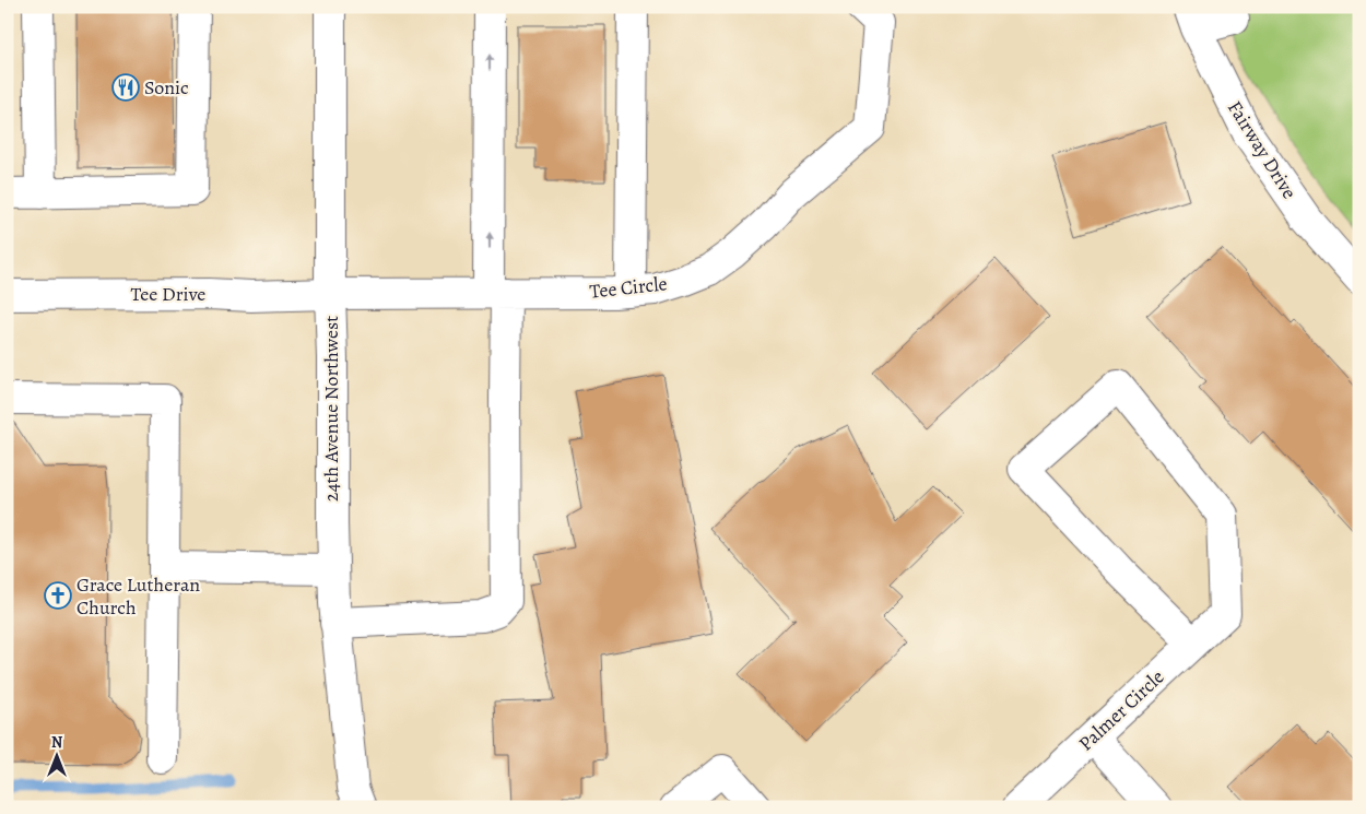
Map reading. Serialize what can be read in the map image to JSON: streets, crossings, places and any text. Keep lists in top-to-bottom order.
{
  "streets": {
    "street": [
      "Fairway Drive",
      "Tee Circle",
      "Tee Drive",
      "24th Avenue Northwest",
      "Palmer Circle"
    ]
  },
  "crossings": [
    ["Tee Circle", "Tee Drive"],
    ["Tee Circle", "24th Avenue Northwest"],
    ["Tee Drive", "24th Avenue Northwest"]
  ],
  "places": {
    "restaurant": ["Sonic"],
    "church": ["Grace Lutheran Church"]
  },
  "north": "top"
}
